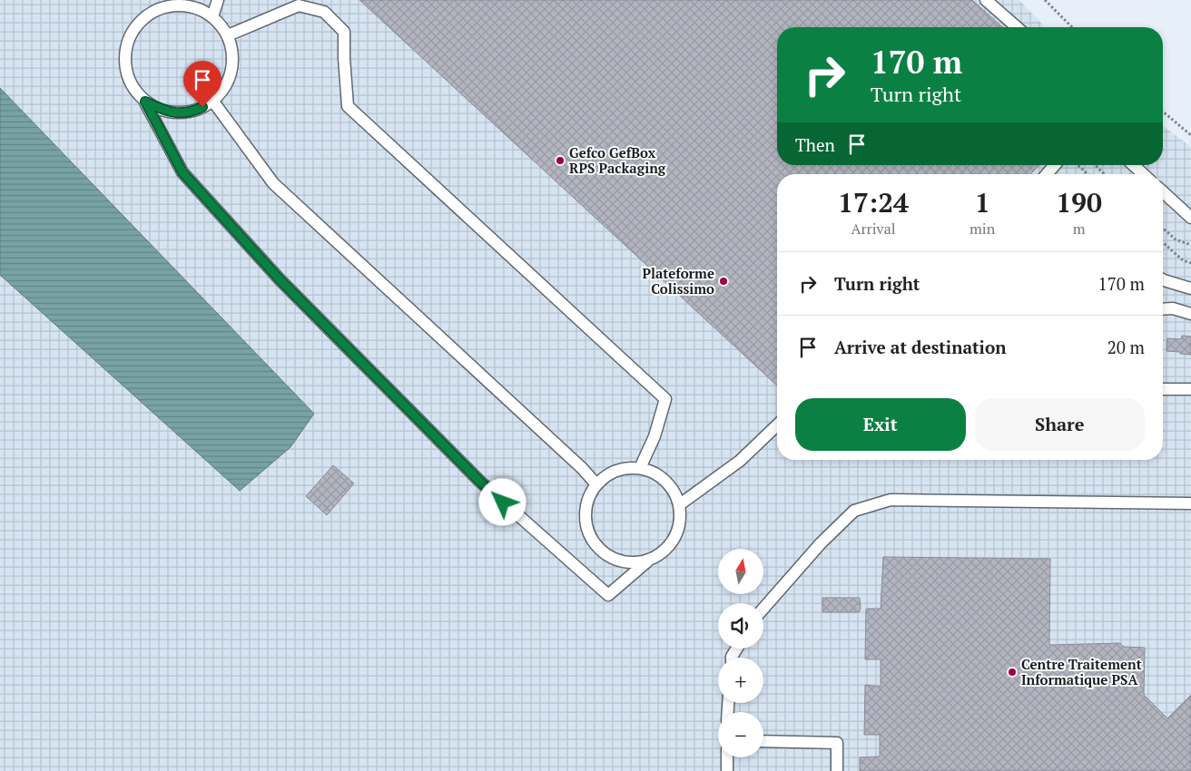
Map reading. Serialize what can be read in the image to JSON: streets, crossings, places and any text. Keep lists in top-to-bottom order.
{
  "places": ["Gefco GefBox RPS Packaging", "Plateforme Colissimo", "Centre Traitement Informatique PSA"],
  "north": "top",
  "page": {
    "turn": ["170 m", "Turn right"],
    "then": "Then",
    "eta": [
      "17:24",
      "Arrival",
      "1",
      "min",
      "190",
      "m"
    ],
    "list": [
      {
        "name": "Turn right",
        "value": "170 m"
      },
      {
        "name": "Arrive at destination",
        "value": "20 m"
      }
    ],
    "buttons": ["Exit", "Share"],
    "map_buttons": ["+", "−"]
  }
}
